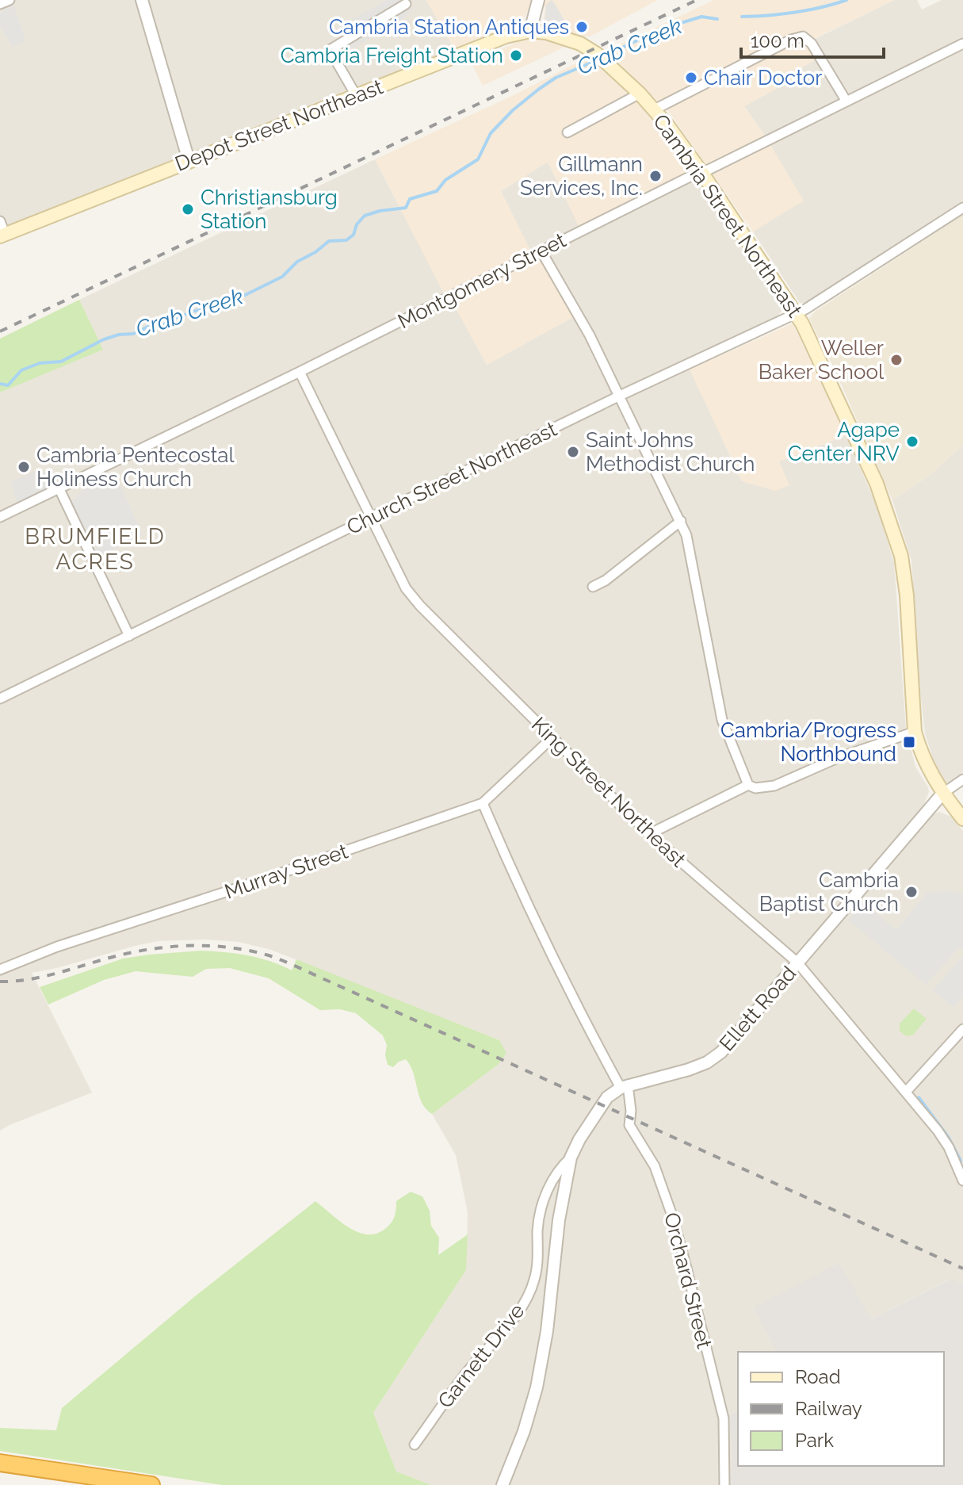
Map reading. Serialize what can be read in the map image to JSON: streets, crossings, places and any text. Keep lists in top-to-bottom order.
{
  "streets": {
    "main road": ["Depot Street Northeast", "Cambria Street Northeast"],
    "street": [
      "Montgomery Street",
      "Church Street Northeast",
      "King Street Northeast",
      "Murray Street",
      "Ellett Road",
      "Orchard Street",
      "Garnett Drive"
    ]
  },
  "crossings": [
    ["Depot Street Northeast", "Cambria Street Northeast"],
    ["Cambria Street Northeast", "Montgomery Street"],
    ["Cambria Street Northeast", "Church Street Northeast"],
    ["Cambria Street Northeast", "Ellett Road"],
    ["Montgomery Street", "King Street Northeast"],
    ["Church Street Northeast", "King Street Northeast"],
    ["King Street Northeast", "Murray Street"],
    ["King Street Northeast", "Ellett Road"],
    ["Murray Street", "Orchard Street"],
    ["Ellett Road", "Orchard Street"]
  ],
  "districts": ["BRUMFIELD ACRES"],
  "water": ["Crab Creek"],
  "places": {
    "other": [
      "Cambria Station Antiques",
      "Cambria Freight Station",
      "Chair Doctor",
      "Gillmann Services, Inc.",
      "Christiansburg Station",
      "Weller Baker School",
      "Agape Center NRV",
      "Saint Johns Methodist Church",
      "Cambria Pentecostal Holiness Church",
      "Cambria Baptist Church"
    ],
    "transit": ["Cambria/Progress Northbound"]
  },
  "legend": ["Road", "Railway", "Park"],
  "scale_bar": "100 m"
}
